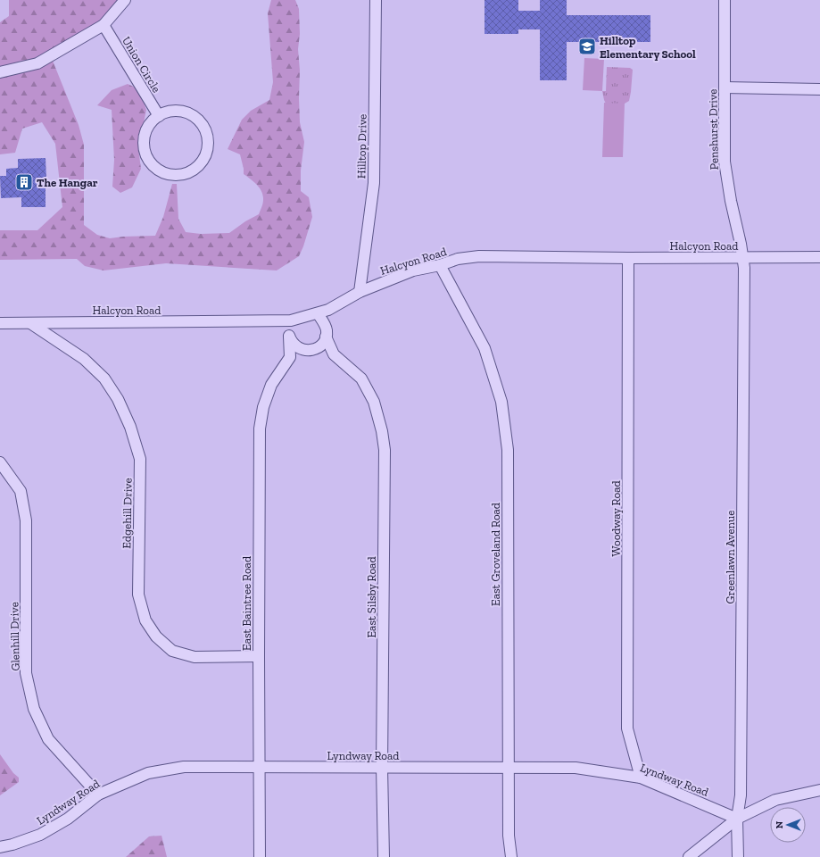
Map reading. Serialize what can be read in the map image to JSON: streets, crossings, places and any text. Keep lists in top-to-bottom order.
{
  "streets": {
    "street": [
      "Union Circle",
      "Penshurst Drive",
      "Hilltop Drive",
      "Halcyon Road",
      "Edgehill Drive",
      "Woodway Road",
      "East Groveland Road",
      "Greenlawn Avenue",
      "East Silsby Road",
      "East Baintree Road",
      "Glenhill Drive",
      "Lyndway Road"
    ]
  },
  "crossings": [
    ["Penshurst Drive", "Halcyon Road"],
    ["Penshurst Drive", "Greenlawn Avenue"],
    ["Hilltop Drive", "Halcyon Road"],
    ["Halcyon Road", "Edgehill Drive"],
    ["Halcyon Road", "Woodway Road"],
    ["Halcyon Road", "East Groveland Road"],
    ["Halcyon Road", "Greenlawn Avenue"],
    ["Halcyon Road", "East Silsby Road"],
    ["Edgehill Drive", "East Baintree Road"],
    ["Woodway Road", "Lyndway Road"],
    ["East Groveland Road", "Lyndway Road"],
    ["Greenlawn Avenue", "Lyndway Road"],
    ["East Silsby Road", "Lyndway Road"],
    ["East Baintree Road", "Lyndway Road"],
    ["Glenhill Drive", "Lyndway Road"]
  ],
  "places": {
    "school or university": ["Hilltop Elementary School"],
    "building": ["The Hangar"]
  },
  "north": "left"
}
